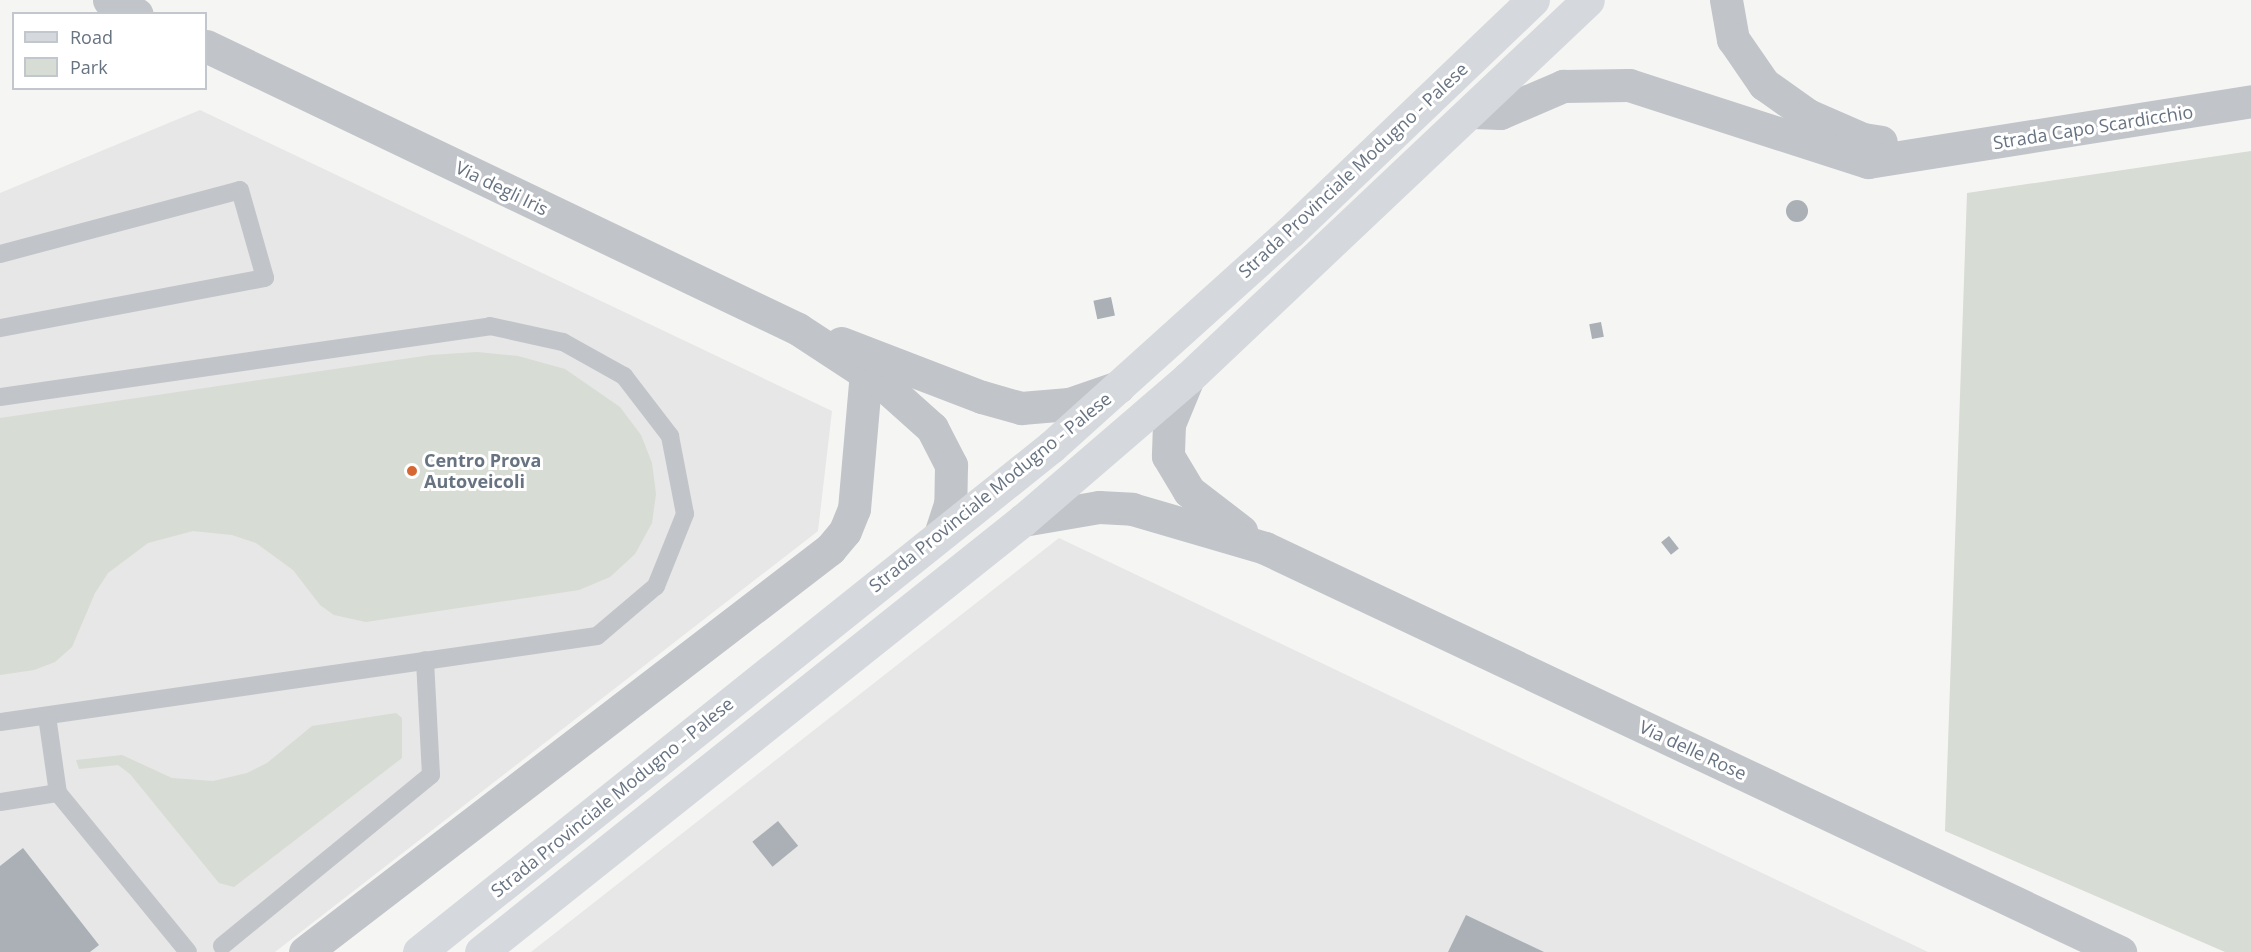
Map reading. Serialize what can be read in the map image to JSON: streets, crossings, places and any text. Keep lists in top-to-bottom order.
{
  "streets": {
    "main road": ["Strada Provinciale Modugno - Palese"],
    "street": ["Strada Capo Scardicchio", "Via degli Iris", "Via delle Rose"]
  },
  "places": ["Centro Prova Autoveicoli"],
  "legend": ["Road", "Park"]
}
